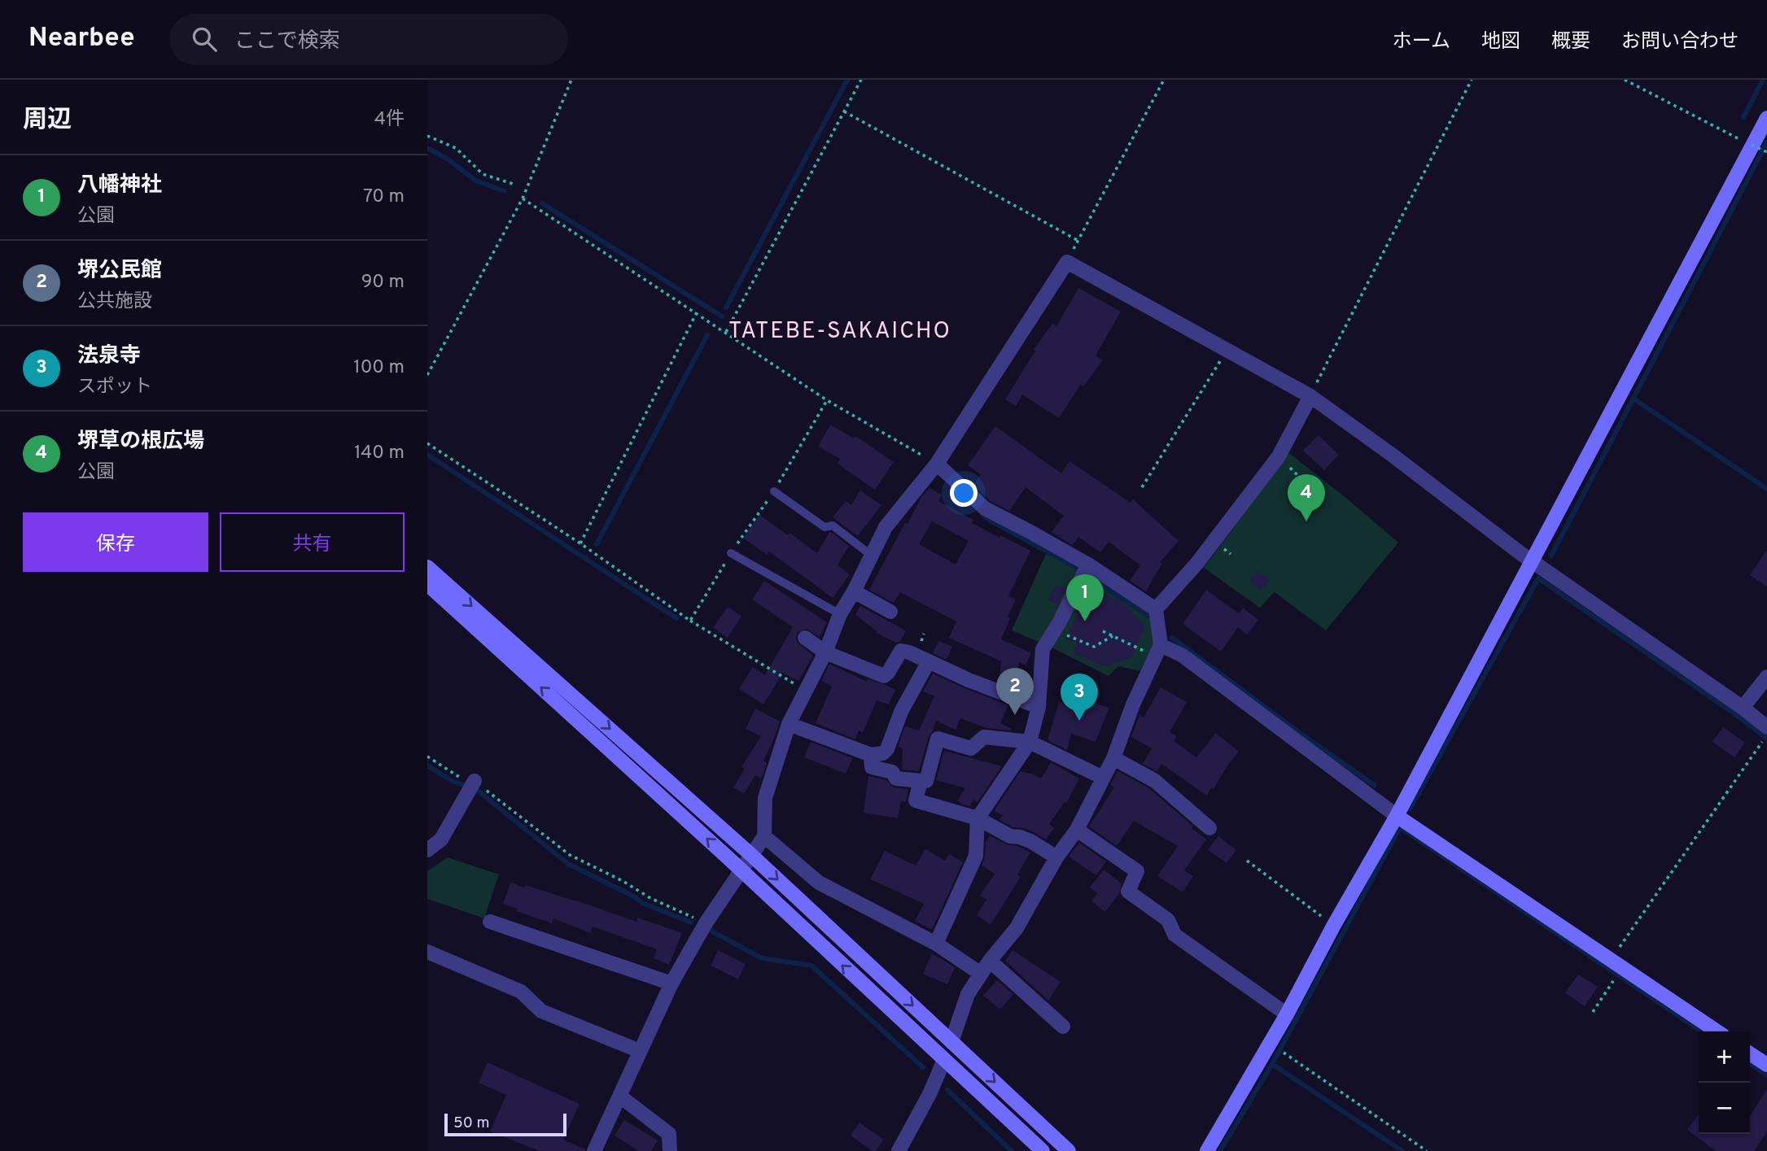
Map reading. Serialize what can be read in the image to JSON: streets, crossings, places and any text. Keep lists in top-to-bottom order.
{
  "districts": ["TATEBE-SAKAICHO"],
  "scale_bar": "50 m",
  "page": {
    "header": "Nearbee",
    "search": "ここで検索",
    "nav": [
      "ホーム",
      "地図",
      "概要",
      "お問い合わせ"
    ],
    "heading": ["周辺", "4件"],
    "list": [
      {
        "mark": "1",
        "name": "八幡神社",
        "note": "公園",
        "value": "70 m"
      },
      {
        "mark": "2",
        "name": "堺公民館",
        "note": "公共施設",
        "value": "90 m"
      },
      {
        "mark": "3",
        "name": "法泉寺",
        "note": "スポット",
        "value": "100 m"
      },
      {
        "mark": "4",
        "name": "堺草の根広場",
        "note": "公園",
        "value": "140 m"
      }
    ],
    "pins": [
      "4",
      "1",
      "2",
      "3"
    ],
    "buttons": ["保存", "共有"],
    "map_buttons": ["+", "−"],
    "scale": "50 m"
  }
}
